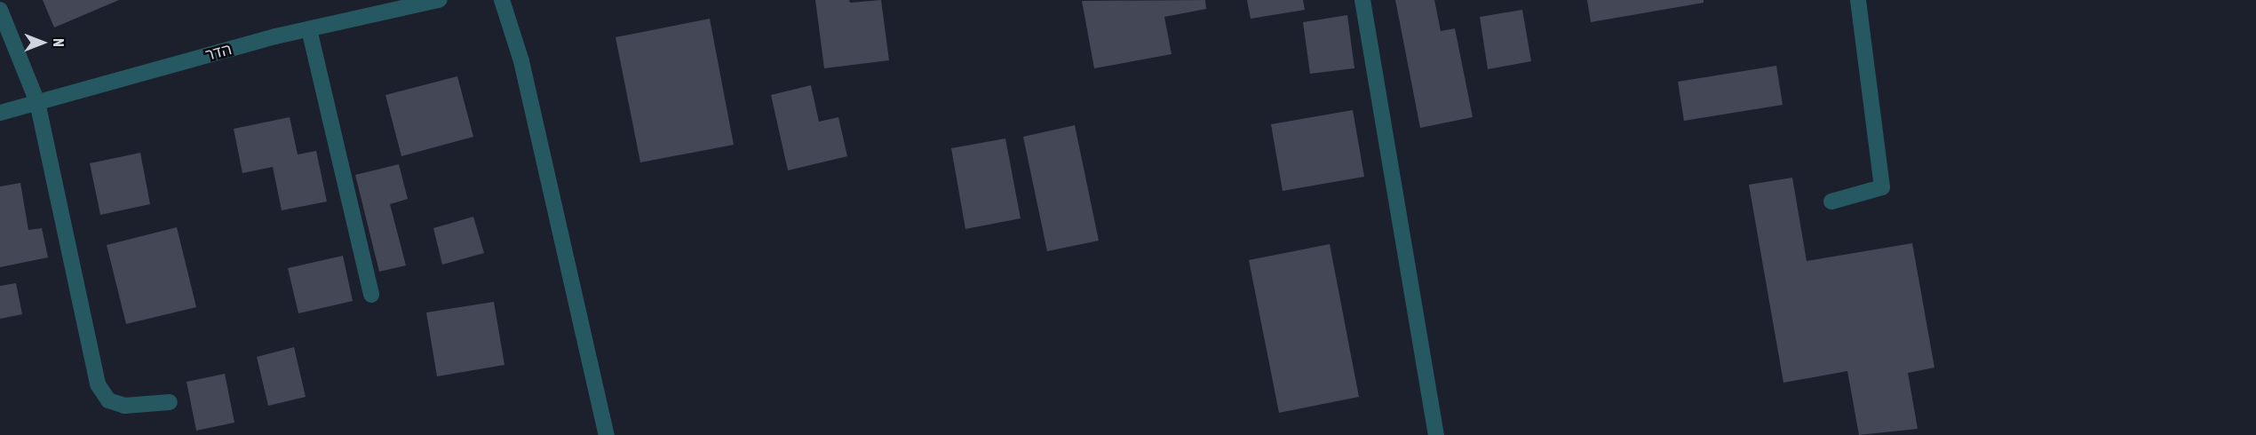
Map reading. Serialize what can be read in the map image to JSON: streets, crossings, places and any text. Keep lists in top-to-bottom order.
{
  "streets": {
    "street": ["הדר"]
  },
  "north": "right"
}
